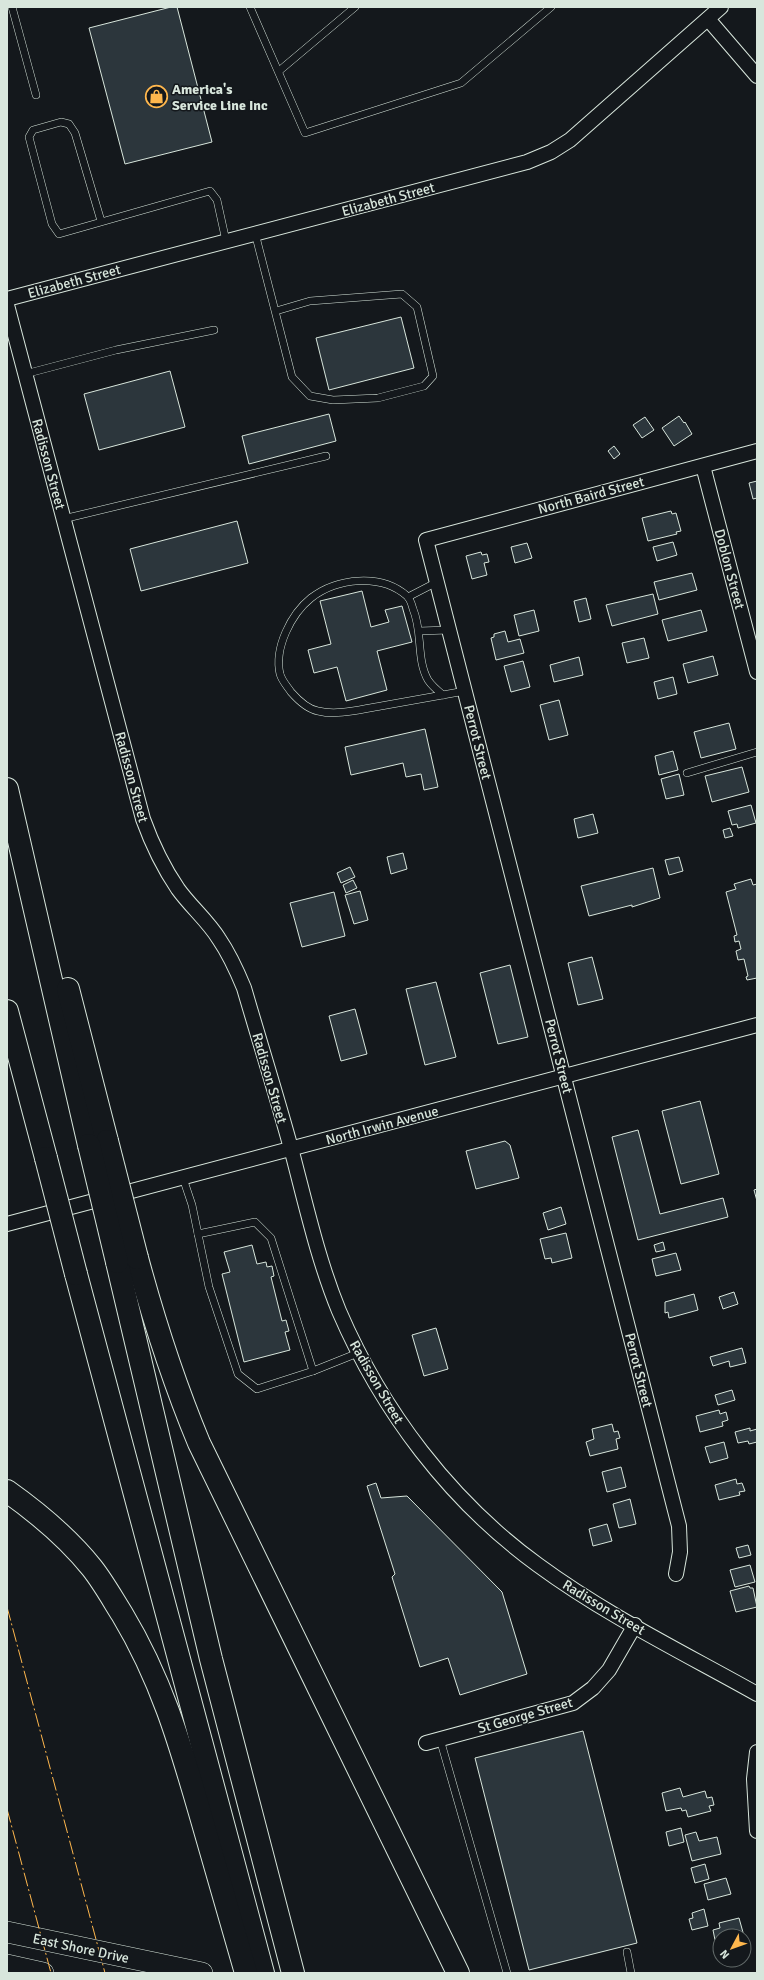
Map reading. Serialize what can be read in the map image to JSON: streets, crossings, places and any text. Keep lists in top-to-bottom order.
{
  "streets": {
    "main road": ["East Shore Drive"],
    "street": [
      "Elizabeth Street",
      "Radisson Street",
      "North Baird Street",
      "Doblon Street",
      "Perrot Street",
      "North Irwin Avenue",
      "St George Street"
    ]
  },
  "crossings": [
    ["Radisson Street", "North Irwin Avenue"],
    ["Radisson Street", "St George Street"],
    ["North Baird Street", "Doblon Street"],
    ["North Baird Street", "Perrot Street"],
    ["Perrot Street", "North Irwin Avenue"]
  ],
  "places": {
    "shop": ["America's Service Line Inc"]
  },
  "north": "bottom left"
}
